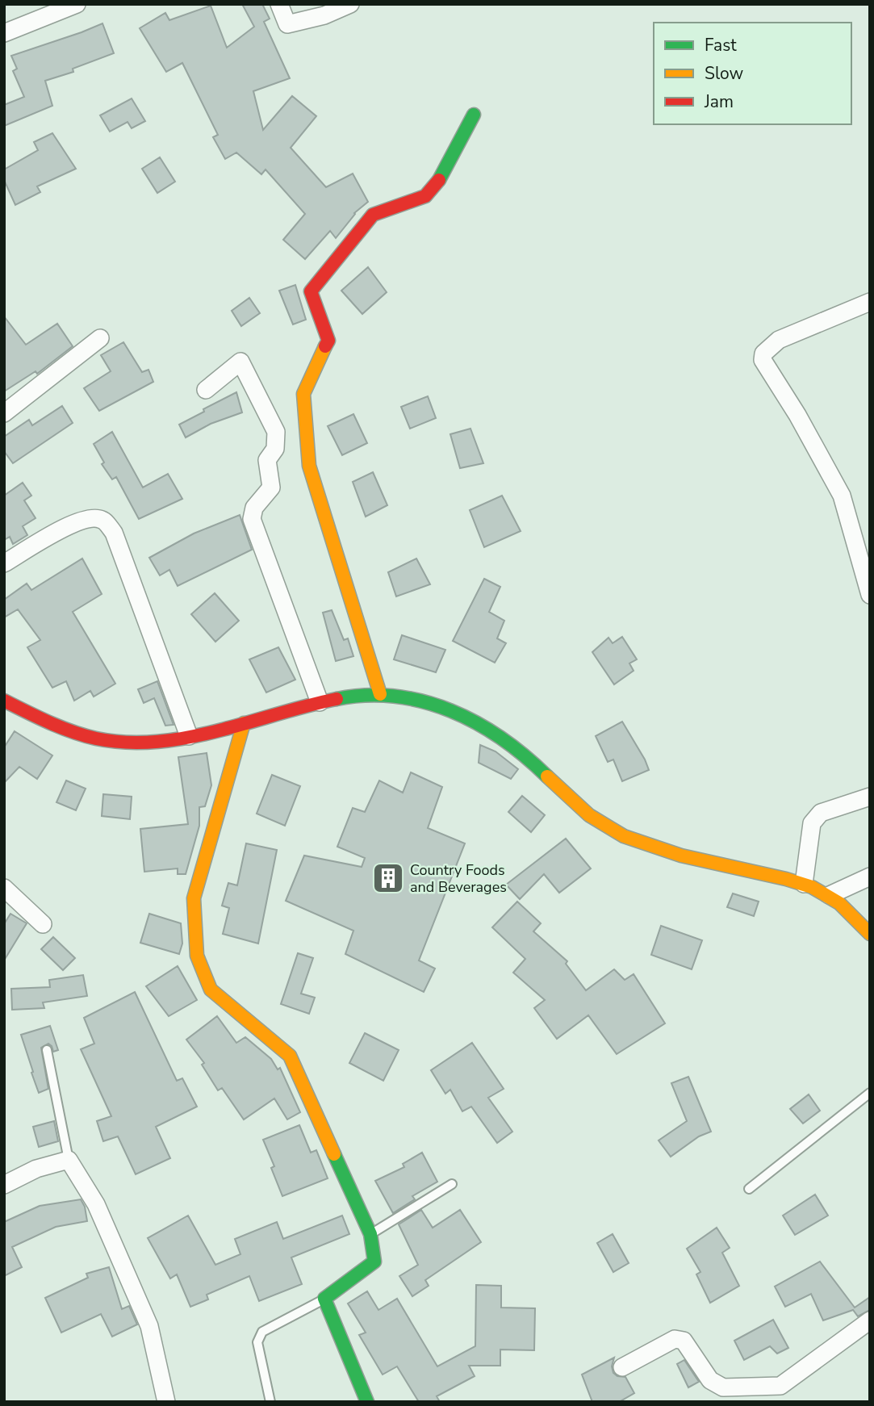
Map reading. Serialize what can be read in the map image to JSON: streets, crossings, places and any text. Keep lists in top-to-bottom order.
{
  "places": {
    "building": ["Country Foods and Beverages"]
  },
  "legend": ["Fast", "Slow", "Jam"]
}
